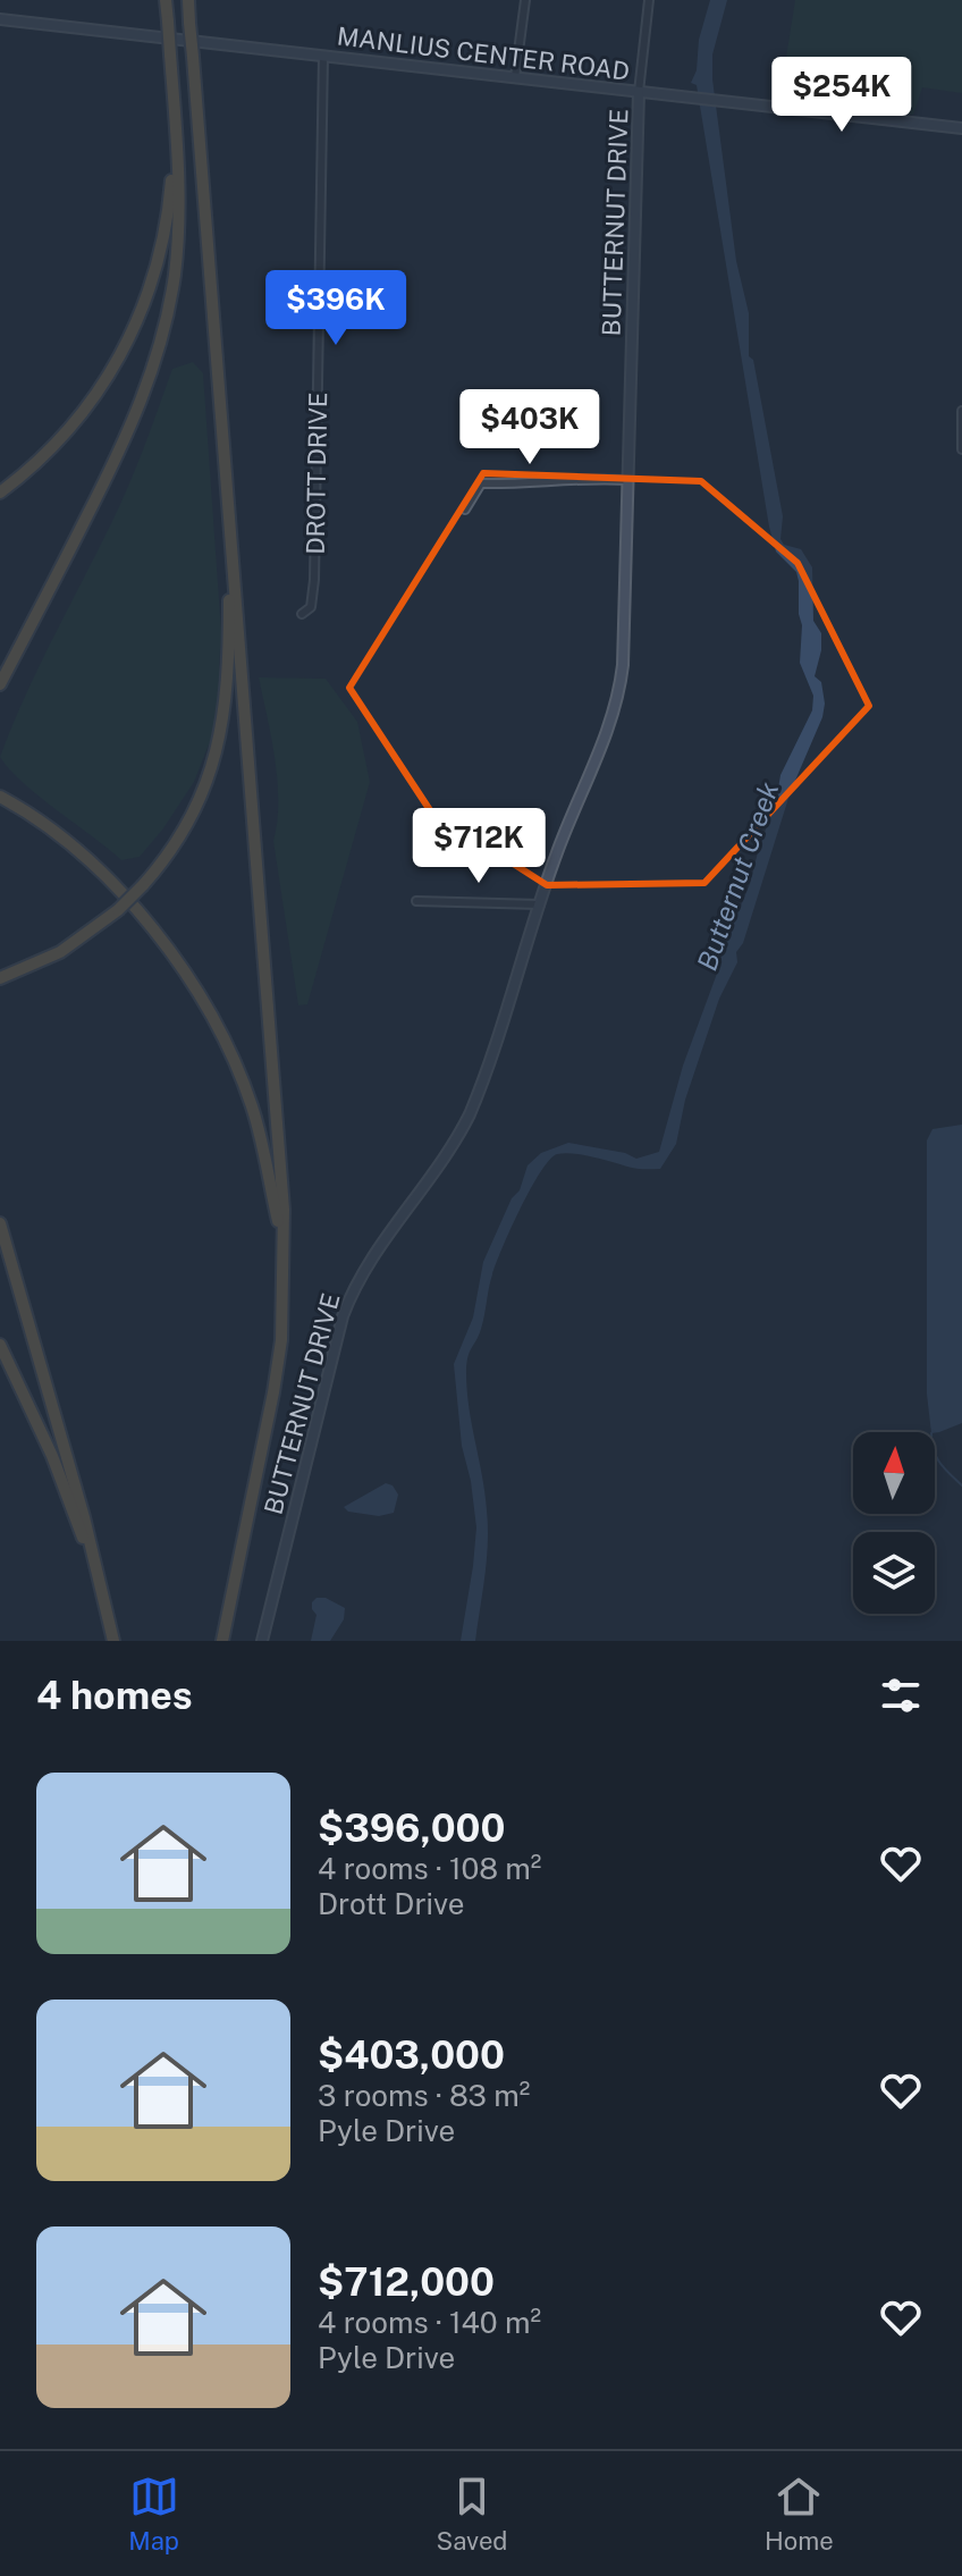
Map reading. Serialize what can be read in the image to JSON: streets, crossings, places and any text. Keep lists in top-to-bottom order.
{
  "streets": {
    "street": ["MANLIUS CENTER ROAD", "BUTTERNUT DRIVE", "DROTT DRIVE"]
  },
  "crossings": [
    ["MANLIUS CENTER ROAD", "BUTTERNUT DRIVE"],
    ["MANLIUS CENTER ROAD", "DROTT DRIVE"]
  ],
  "water": ["Butternut Creek"],
  "north": "top",
  "page": {
    "price": [
      "$254K",
      "$396K",
      "$403K",
      "$712K"
    ],
    "heading": "4 homes",
    "list": [
      {
        "name": "$396,000",
        "note": "4 rooms · 108 m² · Drott Drive"
      },
      {
        "name": "$403,000",
        "note": "3 rooms · 83 m² · Pyle Drive"
      },
      {
        "name": "$712,000",
        "note": "4 rooms · 140 m² · Pyle Drive"
      }
    ],
    "tabs": ["Map", "Saved", "Home"]
  }
}
